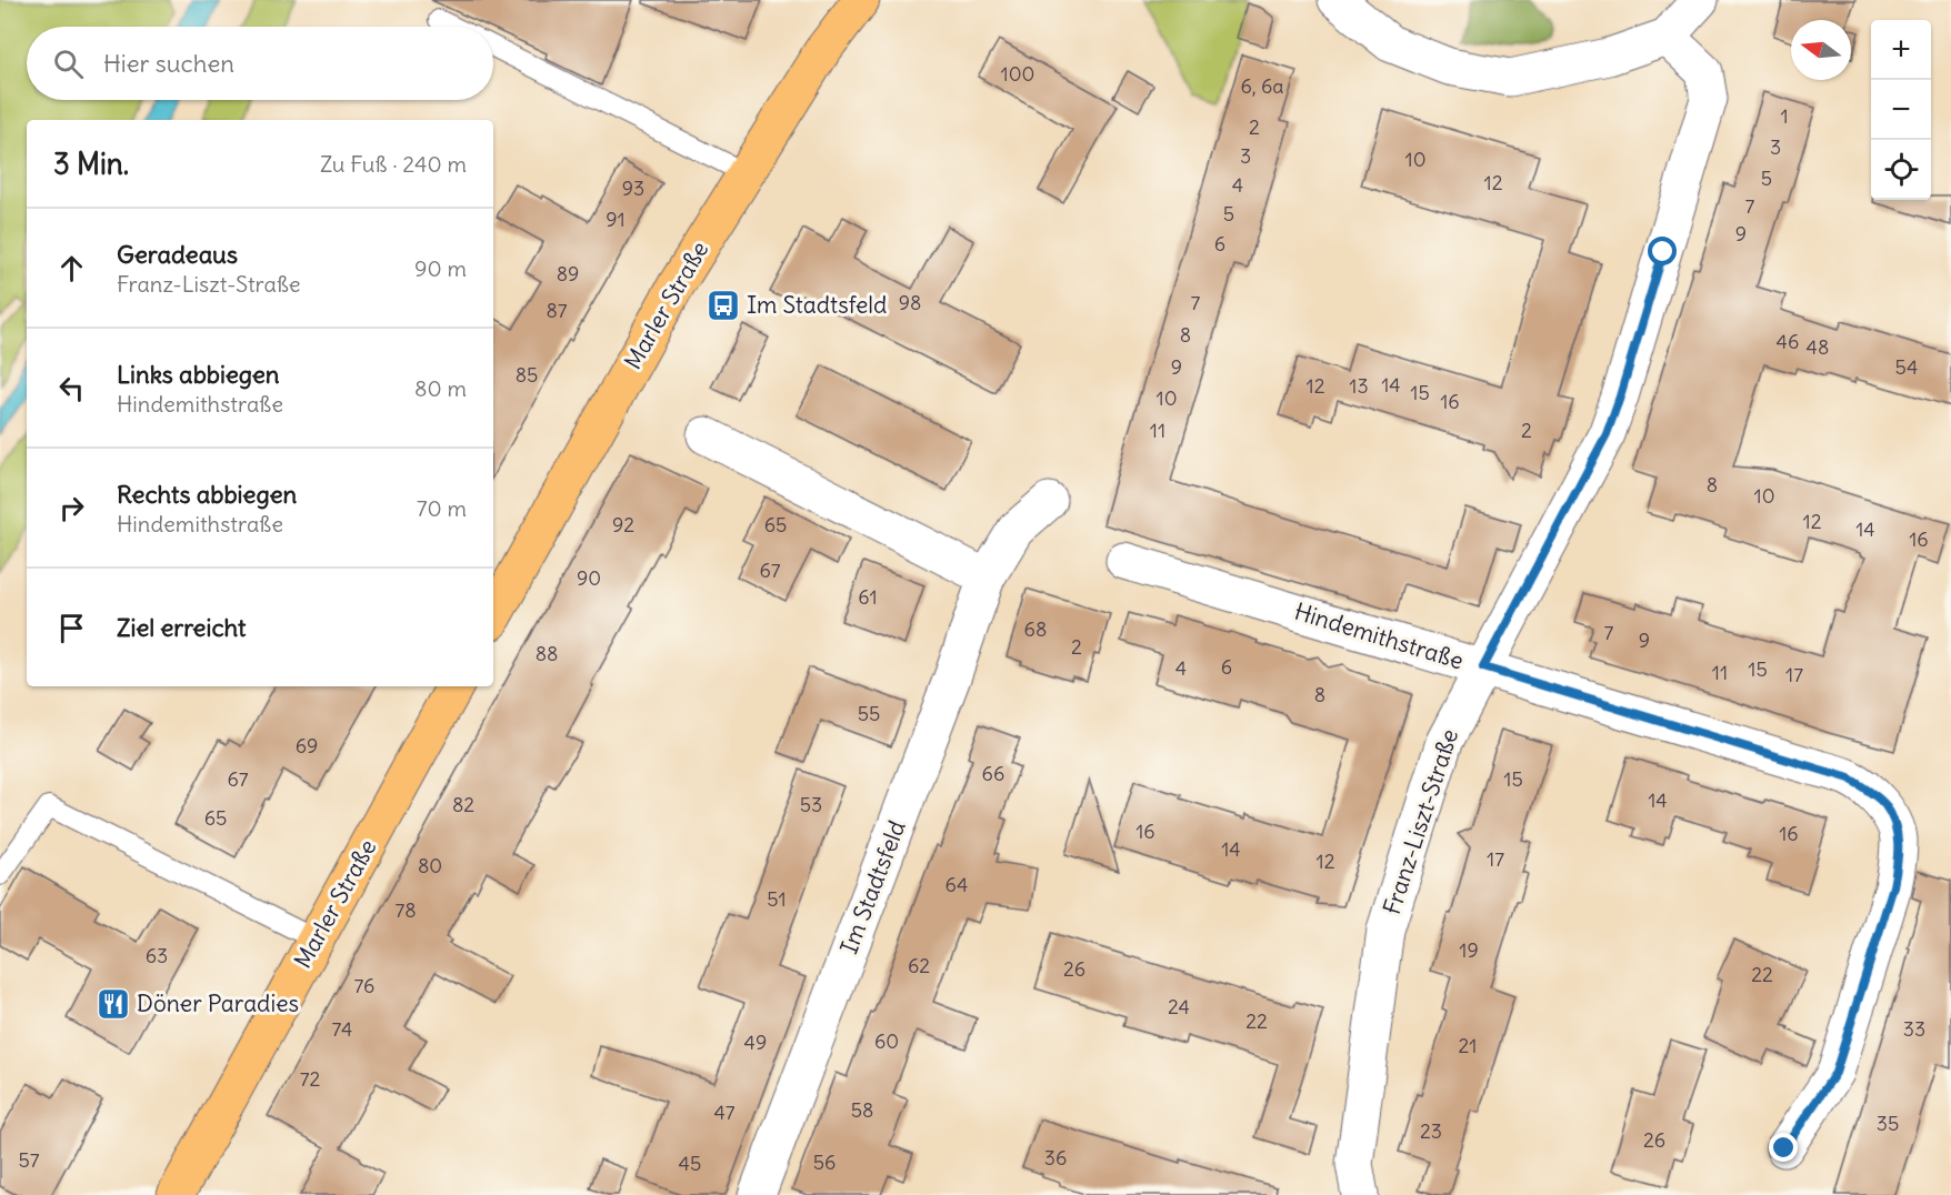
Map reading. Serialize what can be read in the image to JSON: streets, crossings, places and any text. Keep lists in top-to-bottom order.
{
  "streets": {
    "main road": ["Marler Straße"],
    "street": ["Hindemithstraße", "Franz-Liszt-Straße", "Im Stadtsfeld"]
  },
  "crossings": [
    ["Hindemithstraße", "Franz-Liszt-Straße"]
  ],
  "places": {
    "bus stop": ["Im Stadtsfeld"],
    "restaurant": ["Döner Paradies"]
  },
  "house_numbers": [
    "100",
    "6, 6a",
    "1",
    "2",
    "3",
    "3",
    "10",
    "5",
    "12",
    "4",
    "93",
    "7",
    "5",
    "91",
    "9",
    "6",
    "89",
    "98",
    "7",
    "87",
    "8",
    "46",
    "48",
    "9",
    "54",
    "85",
    "14",
    "12",
    "13",
    "15",
    "10",
    "16",
    "11",
    "2",
    "8",
    "10",
    "12",
    "92",
    "65",
    "14",
    "16",
    "67",
    "90",
    "61",
    "68",
    "7",
    "9",
    "2",
    "88",
    "6",
    "4",
    "15",
    "11",
    "17",
    "8",
    "55",
    "69",
    "66",
    "67",
    "15",
    "14",
    "82",
    "53",
    "65",
    "16",
    "16",
    "14",
    "17",
    "12",
    "80",
    "64",
    "51",
    "78",
    "19",
    "63",
    "62",
    "26",
    "22",
    "76",
    "24",
    "22",
    "74",
    "33",
    "60",
    "49",
    "21",
    "72",
    "58",
    "47",
    "35",
    "23",
    "26",
    "36",
    "57",
    "56",
    "45"
  ],
  "north": "left",
  "page": {
    "map_buttons": ["+", "−"],
    "search": "Hier suchen",
    "heading": ["3 Min.", "Zu Fuß · 240 m"],
    "list": [
      ["Geradeaus", "Franz-Liszt-Straße", "90 m"],
      ["Links abbiegen", "Hindemithstraße", "80 m"],
      ["Rechts abbiegen", "Hindemithstraße", "70 m"],
      "Ziel erreicht"
    ]
  }
}
